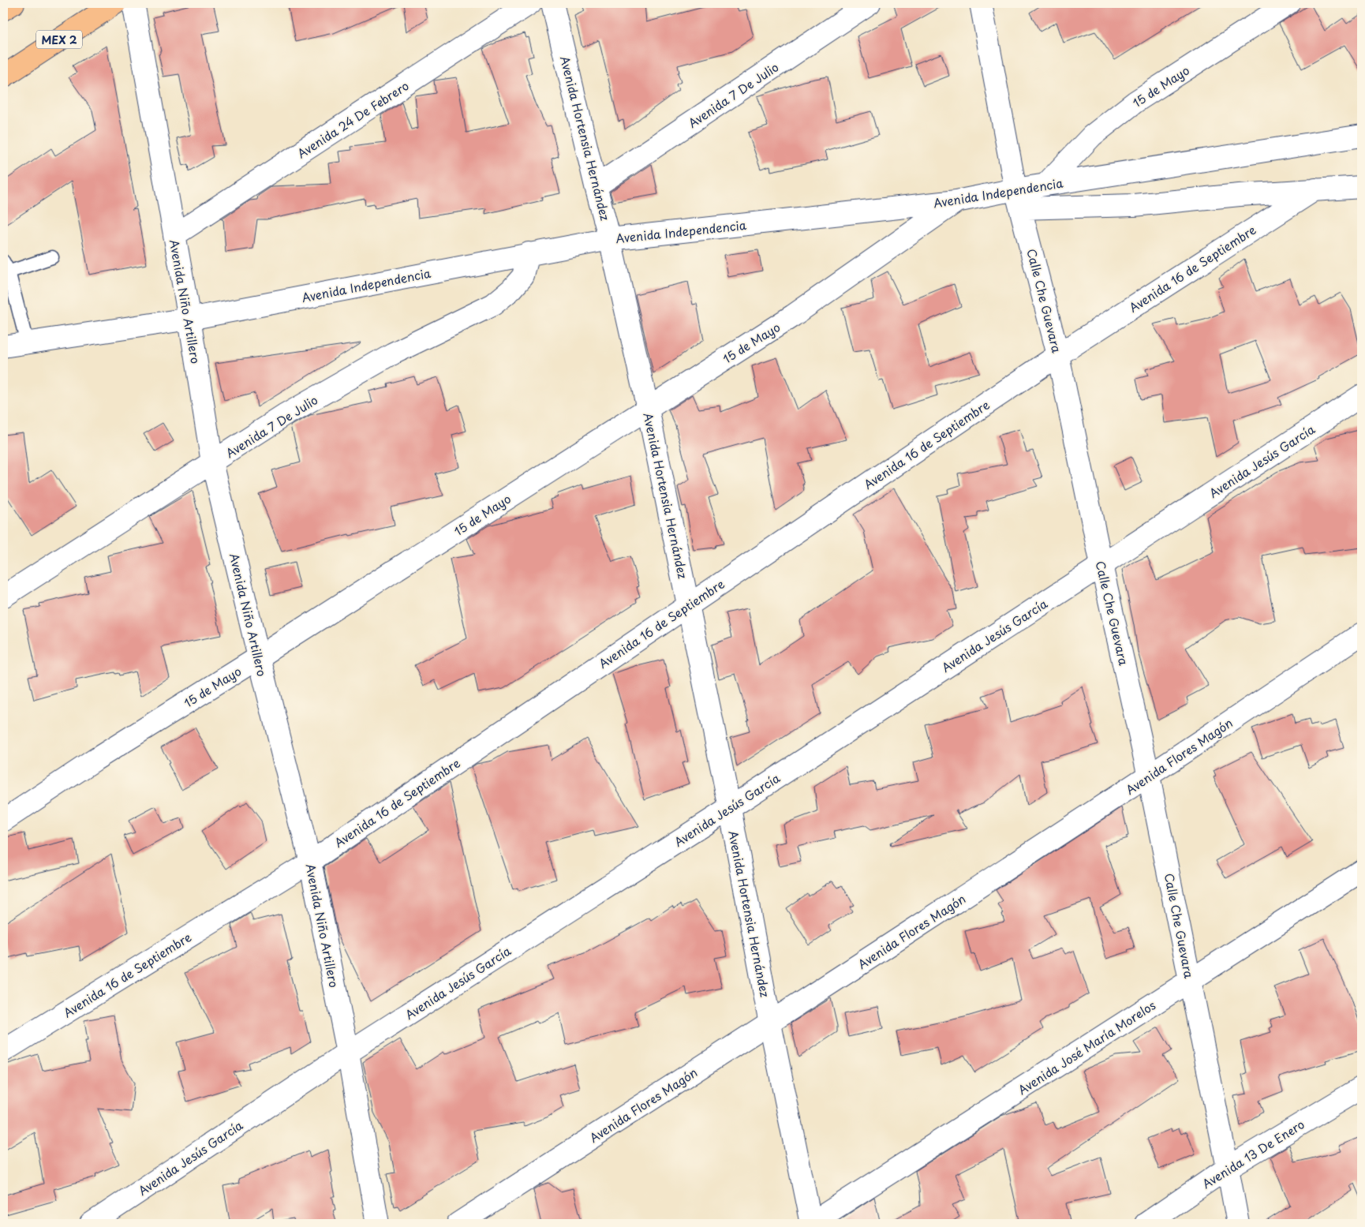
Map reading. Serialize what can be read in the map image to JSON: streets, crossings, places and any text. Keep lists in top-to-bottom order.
{
  "streets": {
    "main road": ["MEX 2"],
    "street": [
      "15 de Mayo",
      "Avenida 7 De Julio",
      "Avenida 24 De Febrero",
      "Avenida Hortensia Hernández",
      "Avenida Independencia",
      "Avenida 16 de Septiembre",
      "Calle Che Guevara",
      "Avenida Niño Artillero",
      "Avenida Jesús García",
      "Avenida Flores Magón",
      "Avenida José María Morelos",
      "Avenida 13 De Enero"
    ]
  },
  "crossings": [
    ["15 de Mayo", "Avenida Hortensia Hernández"],
    ["15 de Mayo", "Avenida Independencia"],
    ["15 de Mayo", "Avenida Niño Artillero"],
    ["Avenida 7 De Julio", "Avenida Hortensia Hernández"],
    ["Avenida 7 De Julio", "Avenida Independencia"],
    ["Avenida 7 De Julio", "Avenida Niño Artillero"],
    ["Avenida 24 De Febrero", "Avenida Niño Artillero"],
    ["Avenida Hortensia Hernández", "Avenida Independencia"],
    ["Avenida Hortensia Hernández", "Avenida 16 de Septiembre"],
    ["Avenida Hortensia Hernández", "Avenida Jesús García"],
    ["Avenida Hortensia Hernández", "Avenida Flores Magón"],
    ["Avenida Hortensia Hernández", "Avenida José María Morelos"],
    ["Avenida Independencia", "Calle Che Guevara"],
    ["Avenida Independencia", "Avenida Niño Artillero"],
    ["Avenida 16 de Septiembre", "Calle Che Guevara"],
    ["Avenida 16 de Septiembre", "Avenida Niño Artillero"],
    ["Calle Che Guevara", "Avenida Jesús García"],
    ["Calle Che Guevara", "Avenida Flores Magón"],
    ["Calle Che Guevara", "Avenida José María Morelos"],
    ["Calle Che Guevara", "Avenida 13 De Enero"],
    ["Avenida Niño Artillero", "Avenida Jesús García"]
  ]
}
